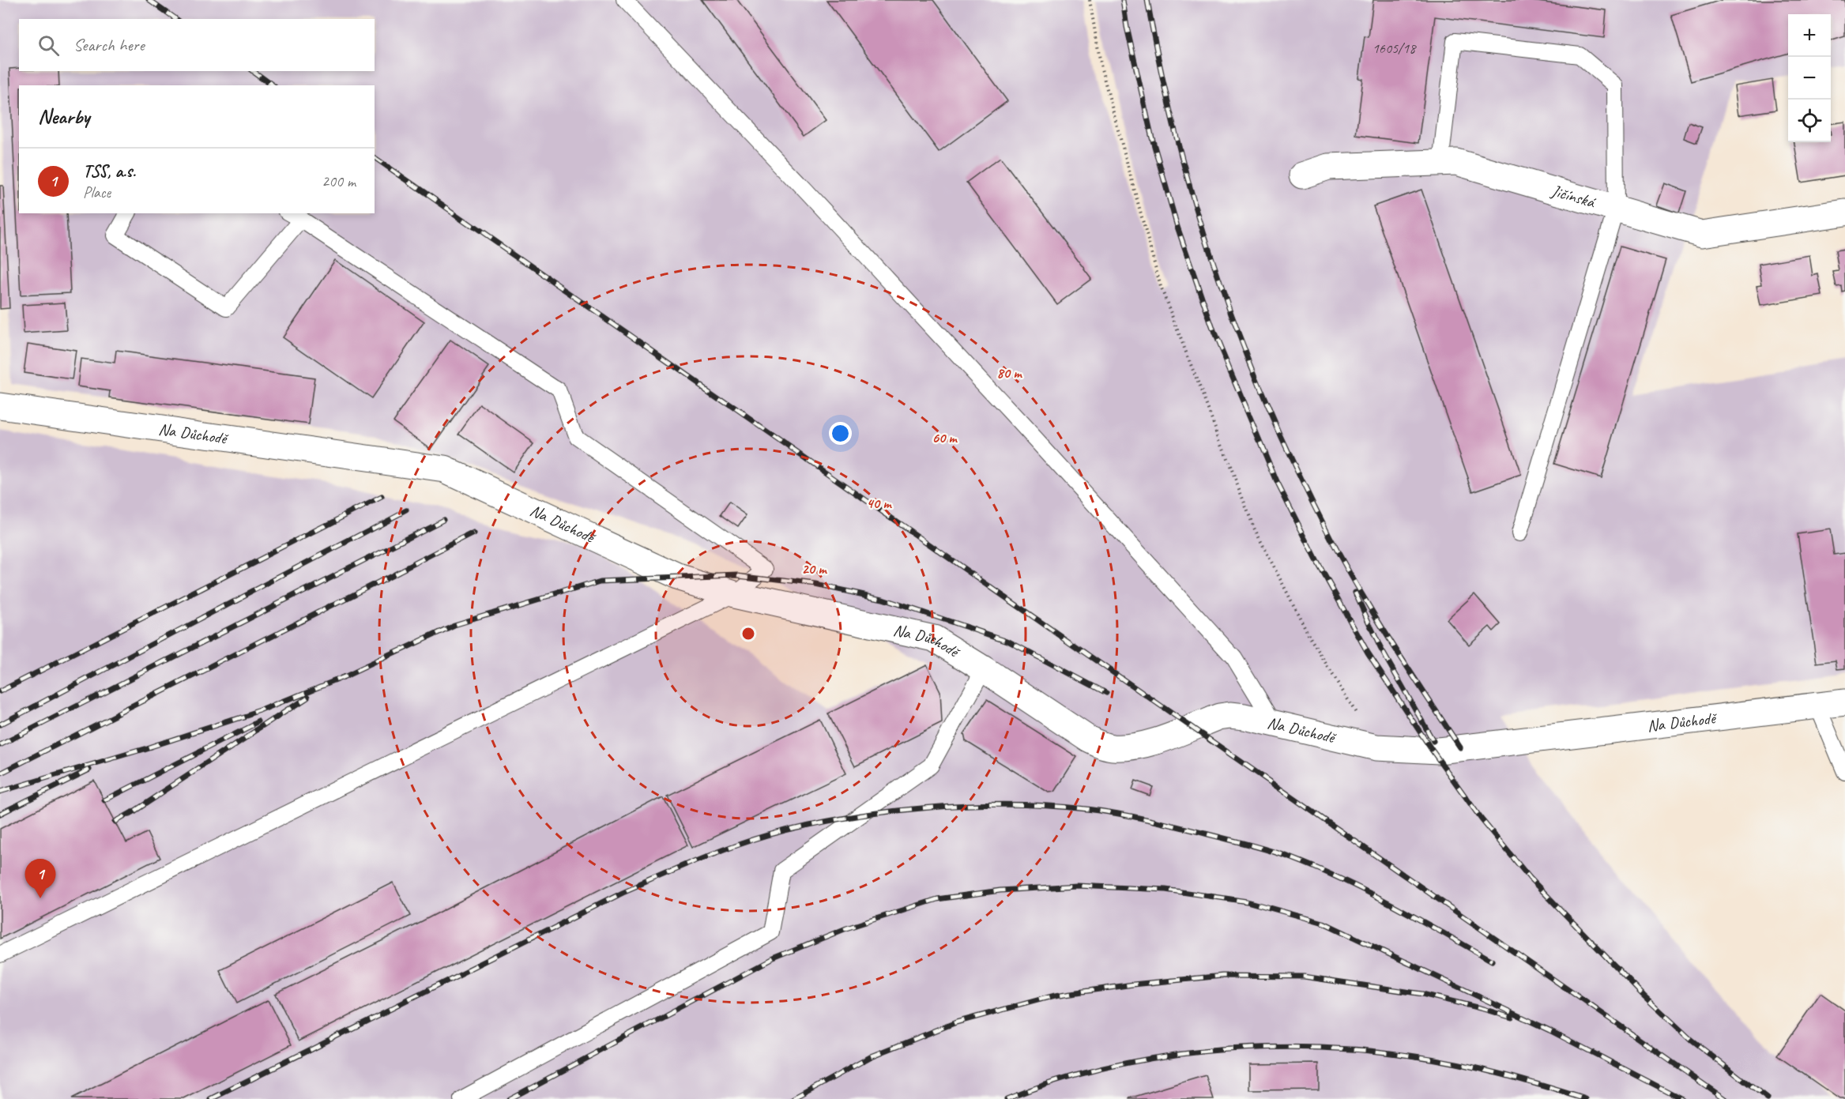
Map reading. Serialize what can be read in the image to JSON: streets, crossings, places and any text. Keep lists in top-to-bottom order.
{
  "streets": {
    "street": ["Jičínská", "Na Důchodě"]
  },
  "house_numbers": ["1605/18"],
  "page": {
    "map_buttons": ["+", "−"],
    "search": "Search here",
    "heading": "Nearby",
    "list": [
      {
        "mark": "1",
        "name": "TSS, a.s.",
        "note": "Place",
        "value": "200 m"
      }
    ],
    "pins": "1"
  },
  "rings": [
    "80 m",
    "60 m",
    "40 m",
    "20 m"
  ]
}
